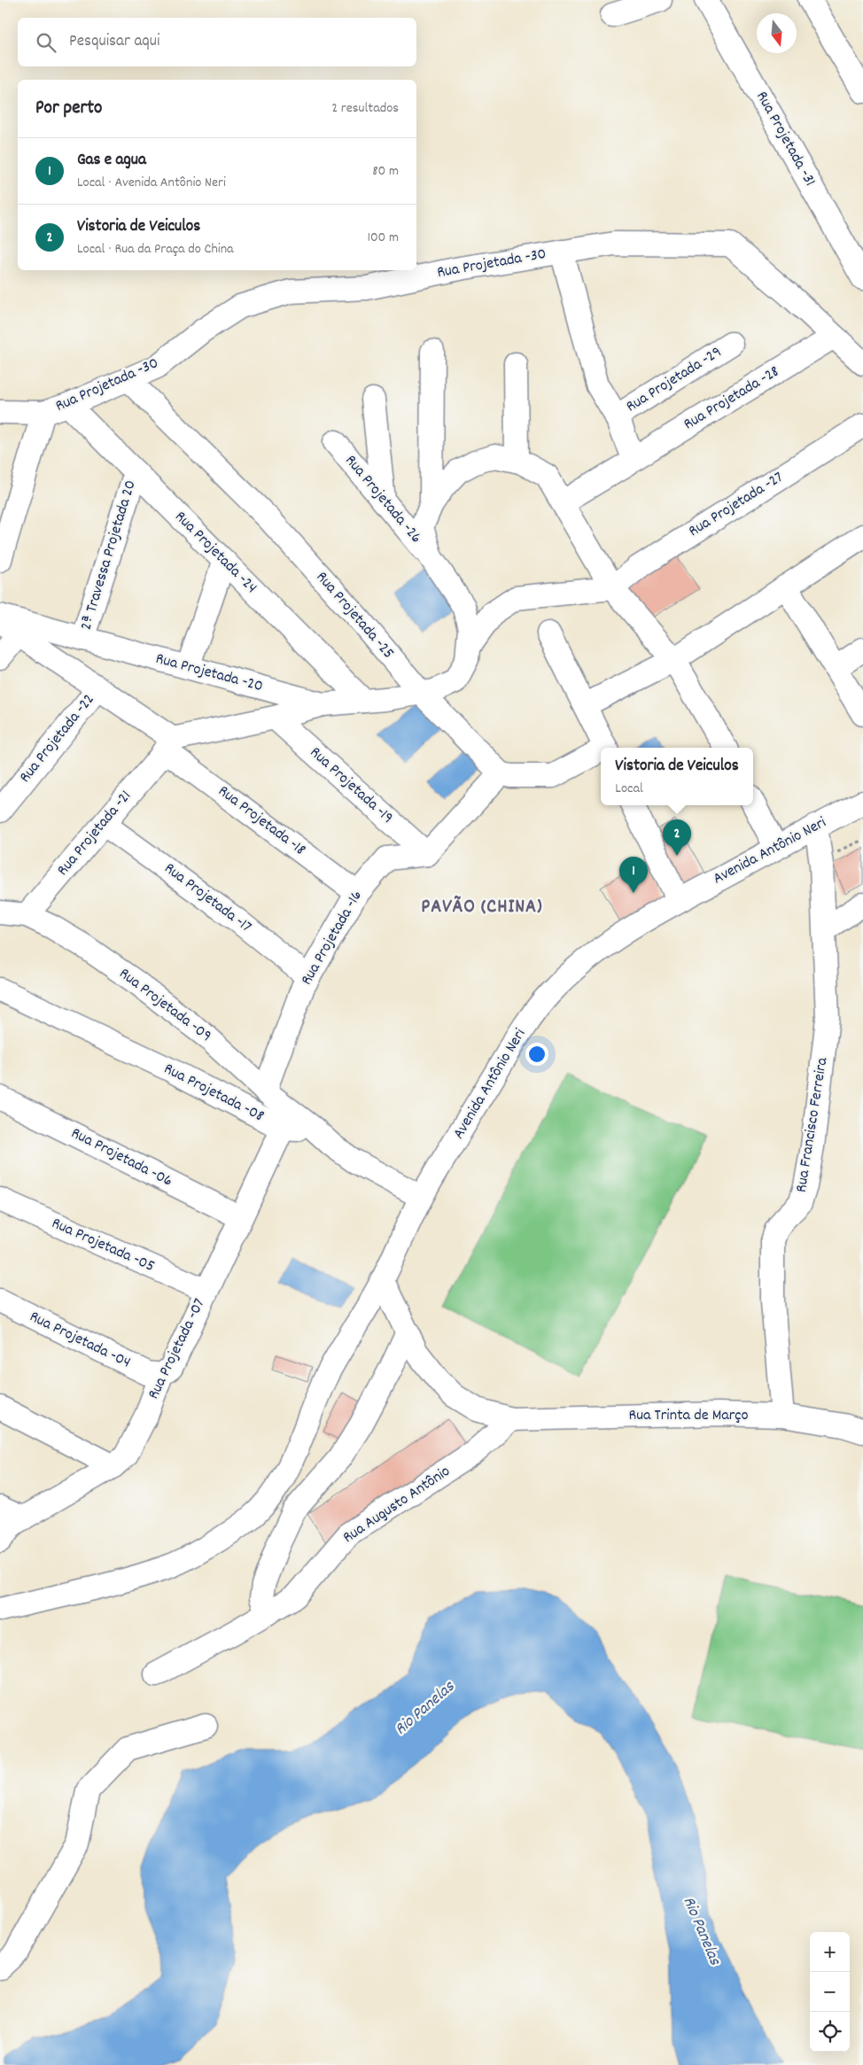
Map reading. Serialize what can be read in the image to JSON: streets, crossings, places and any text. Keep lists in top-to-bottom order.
{
  "streets": {
    "street": [
      "Rua Projetada -31",
      "Rua Projetada -30",
      "Rua Projetada -29",
      "Rua Projetada -28",
      "Rua Projetada -26",
      "Rua Projetada -27",
      "Rua Projetada -24",
      "2ª Travessa Projetada 20",
      "Rua Projetada -25",
      "Rua Projetada -20",
      "Rua Projetada -22",
      "Rua Projetada -19",
      "Rua Projetada -18",
      "Rua Projetada -21",
      "Avenida Antônio Neri",
      "Rua Projetada -17",
      "Rua Projetada -16",
      "Rua Projetada -09",
      "Rua Projetada -08",
      "Rua Francisco Ferreira",
      "Rua Projetada -06",
      "Rua Projetada -05",
      "Rua Projetada -04",
      "Rua Projetada -07",
      "Rua Trinta de Março",
      "Rua Augusto Antônio"
    ]
  },
  "crossings": [
    ["Rua Projetada -30", "Rua Projetada -28"],
    ["Rua Projetada -30", "Rua Projetada -24"],
    ["Rua Projetada -30", "Rua Projetada -25"],
    ["Rua Projetada -26", "Rua Projetada -20"],
    ["Rua Projetada -24", "2ª Travessa Projetada 20"],
    ["Rua Projetada -24", "Rua Projetada -20"],
    ["2ª Travessa Projetada 20", "Rua Projetada -20"],
    ["Rua Projetada -25", "Rua Projetada -20"],
    ["Rua Projetada -19", "Rua Projetada -16"],
    ["Rua Projetada -18", "Rua Projetada -21"],
    ["Rua Projetada -18", "Rua Projetada -16"],
    ["Rua Projetada -21", "Rua Projetada -17"],
    ["Rua Projetada -21", "Rua Projetada -09"],
    ["Avenida Antônio Neri", "Rua Francisco Ferreira"],
    ["Rua Projetada -17", "Rua Projetada -16"],
    ["Rua Projetada -16", "Rua Projetada -09"],
    ["Rua Projetada -09", "Rua Projetada -08"],
    ["Rua Projetada -08", "Rua Projetada -07"],
    ["Rua Francisco Ferreira", "Rua Trinta de Março"],
    ["Rua Projetada -06", "Rua Projetada -07"],
    ["Rua Projetada -05", "Rua Projetada -07"],
    ["Rua Projetada -04", "Rua Projetada -07"],
    ["Rua Trinta de Março", "Rua Augusto Antônio"]
  ],
  "districts": ["PAVÃO (CHINA)"],
  "water": ["Rio Panelas"],
  "north": "bottom",
  "page": {
    "search": "Pesquisar aqui",
    "heading": ["Por perto", "2 resultados"],
    "list": [
      {
        "mark": "1",
        "name": "Gas e agua",
        "note": "Local · Avenida Antônio Neri",
        "value": "80 m"
      },
      {
        "mark": "2",
        "name": "Vistoria de Veiculos",
        "note": "Local · Rua da Praça do China",
        "value": "100 m"
      }
    ],
    "popup": ["Vistoria de Veiculos", "Local"],
    "pins": ["2", "1"],
    "map_buttons": ["+", "−"]
  }
}
